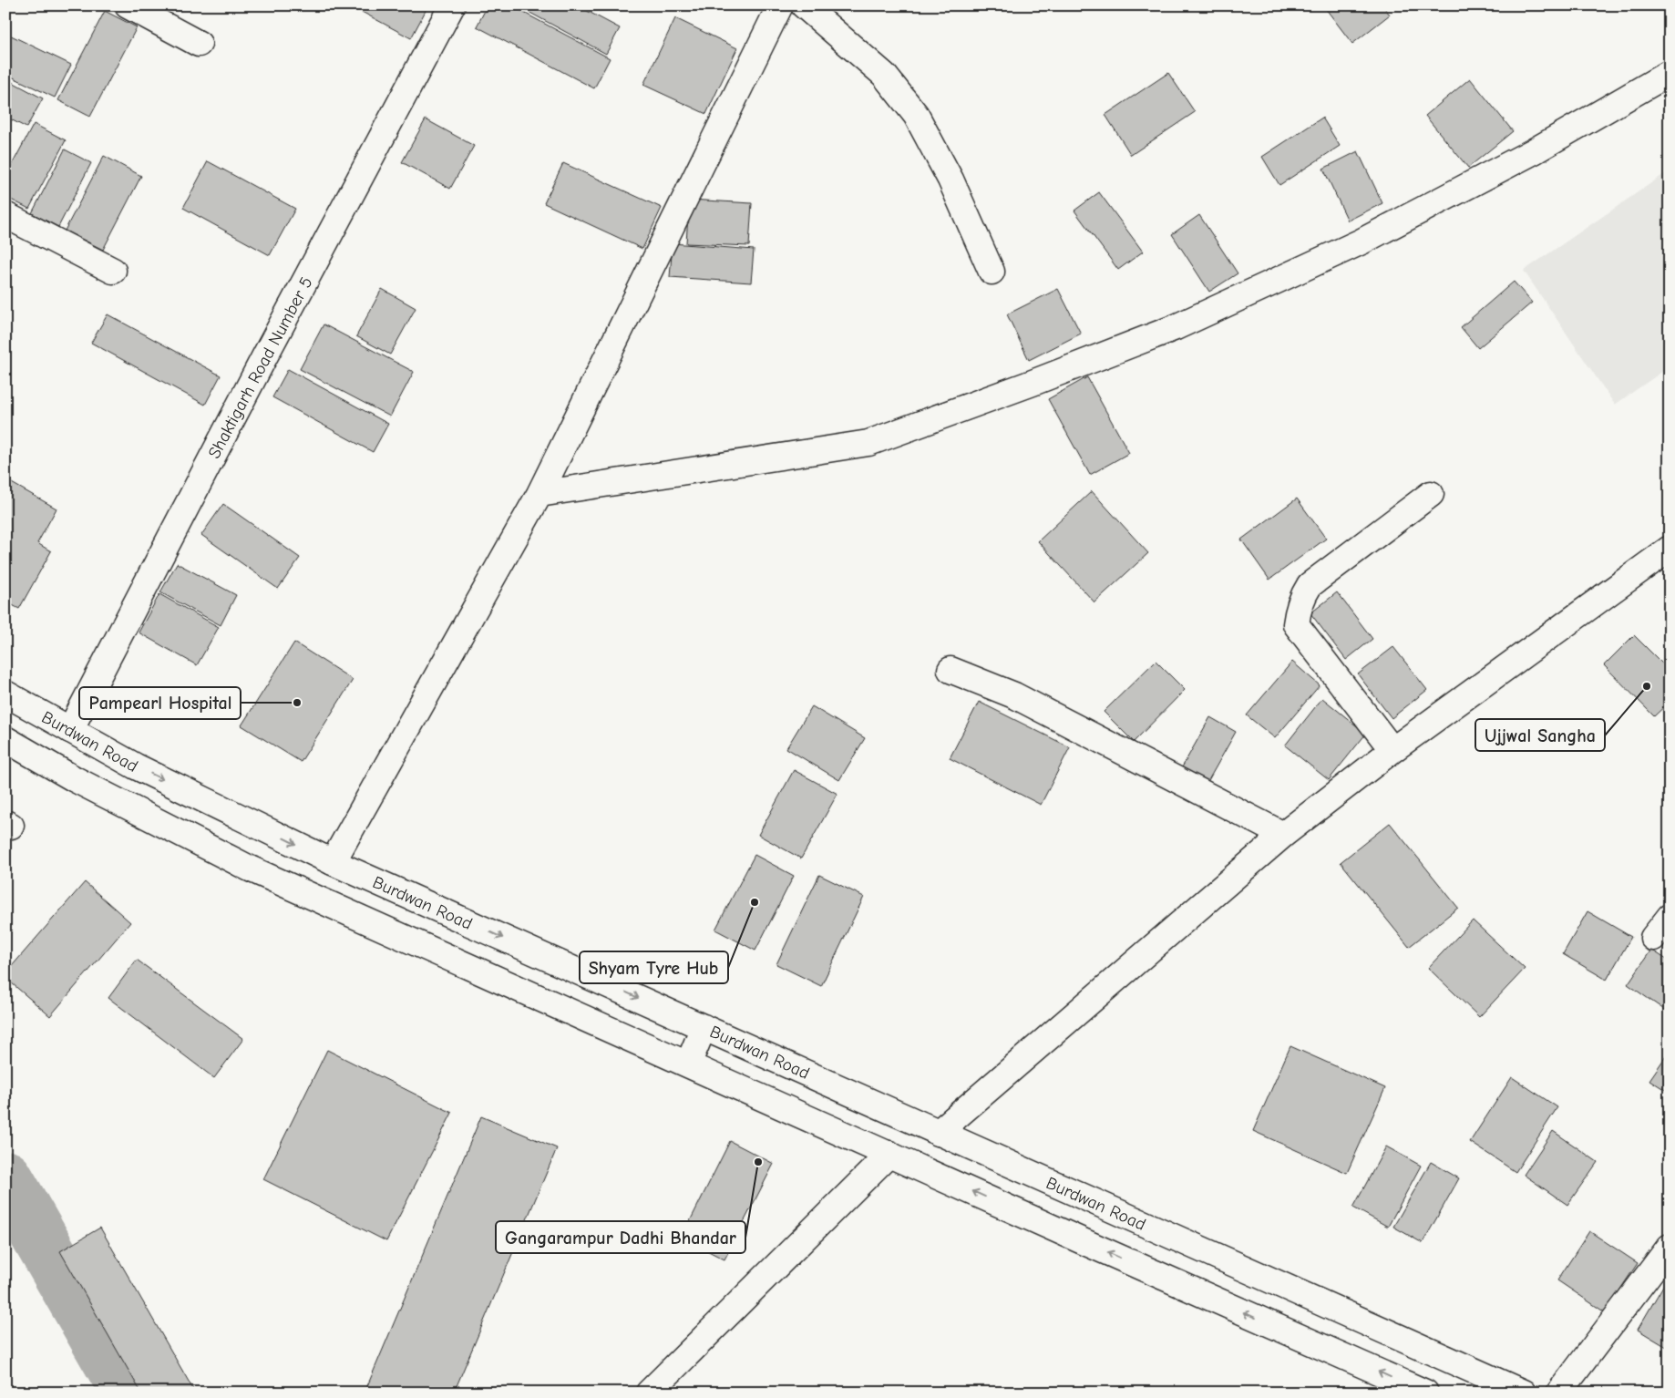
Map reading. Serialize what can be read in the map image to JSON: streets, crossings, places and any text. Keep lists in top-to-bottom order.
{
  "streets": {
    "street": ["Shaktigarh Road Number 5", "Burdwan Road"]
  },
  "crossings": [
    ["Shaktigarh Road Number 5", "Burdwan Road"]
  ],
  "places": [
    "Ujjwal Sangha",
    "Pampearl Hospital",
    "Shyam Tyre Hub",
    "Gangarampur Dadhi Bhandar"
  ]
}
